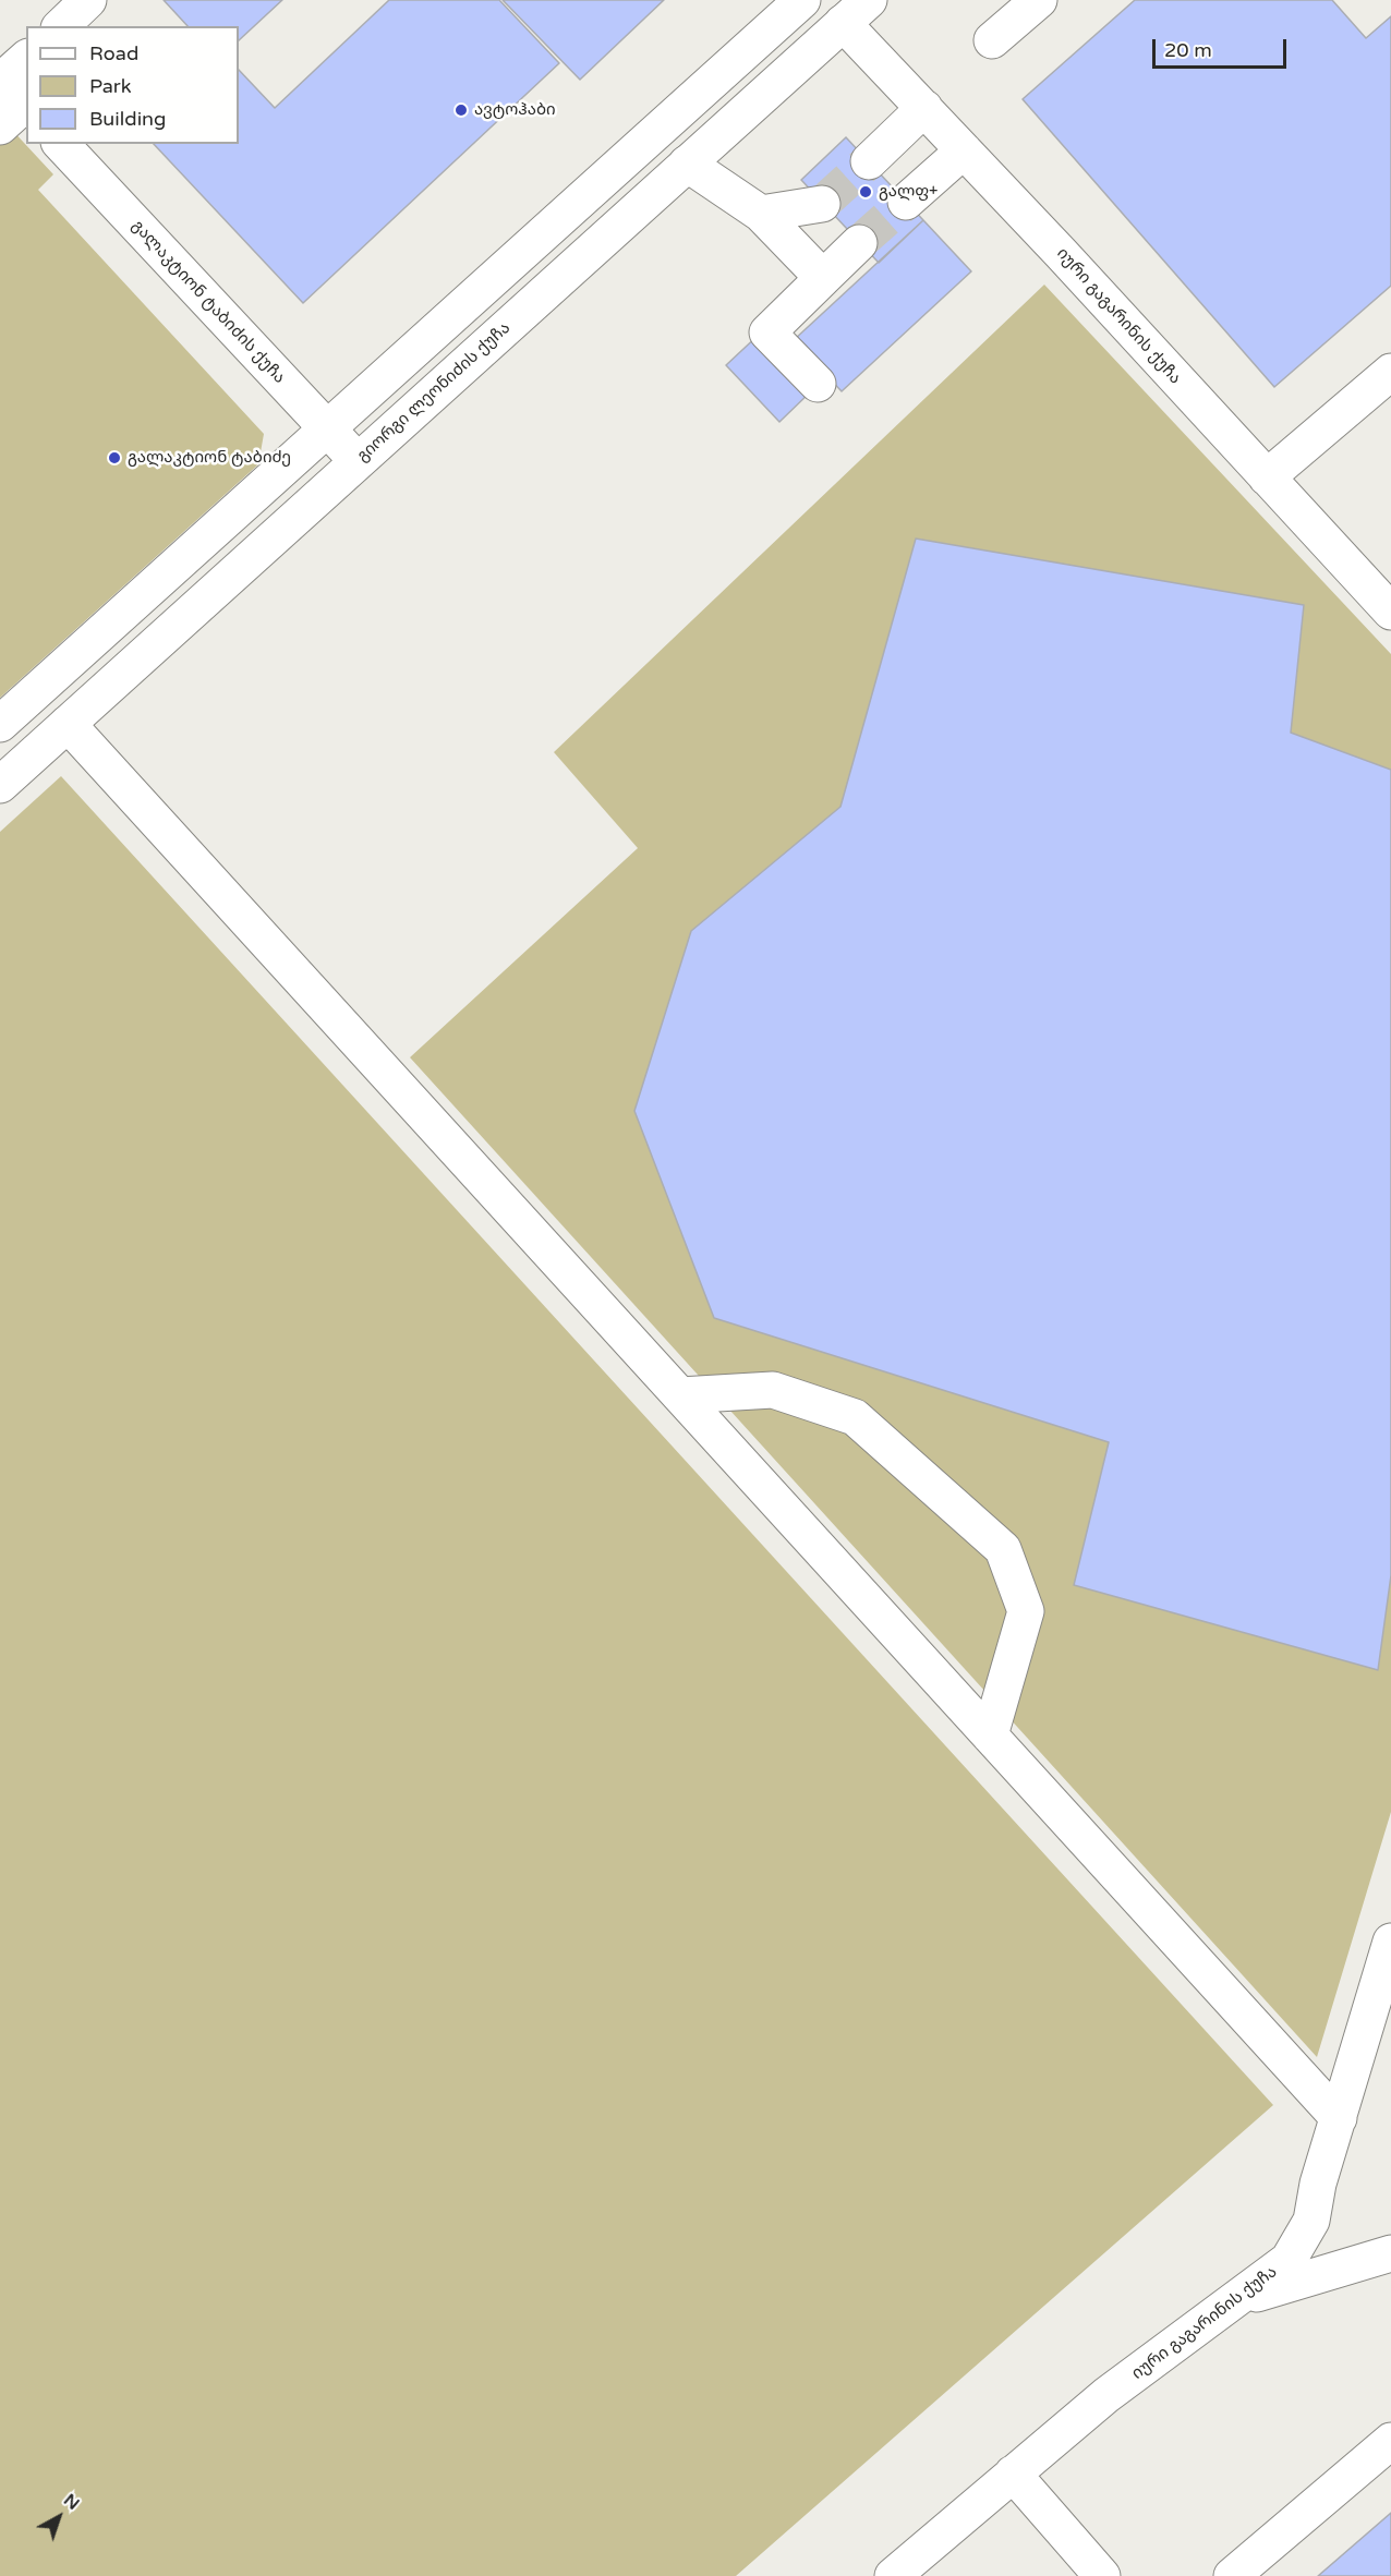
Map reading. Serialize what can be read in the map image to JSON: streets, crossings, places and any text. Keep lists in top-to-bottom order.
{
  "streets": {
    "street": ["გალაკტიონ ტაბიძის ქუჩა", "იური გაგარინის ქუჩა", "გიორგი ლეონიძის ქუჩა"]
  },
  "crossings": [
    ["გალაკტიონ ტაბიძის ქუჩა", "გიორგი ლეონიძის ქუჩა"],
    ["იური გაგარინის ქუჩა", "გიორგი ლეონიძის ქუჩა"]
  ],
  "places": ["ავტოჰაბი", "გალფ+", "გალაკტიონ ტაბიძე"],
  "legend": ["Road", "Park", "Building"],
  "scale_bar": "20 m",
  "north": "top right"
}
